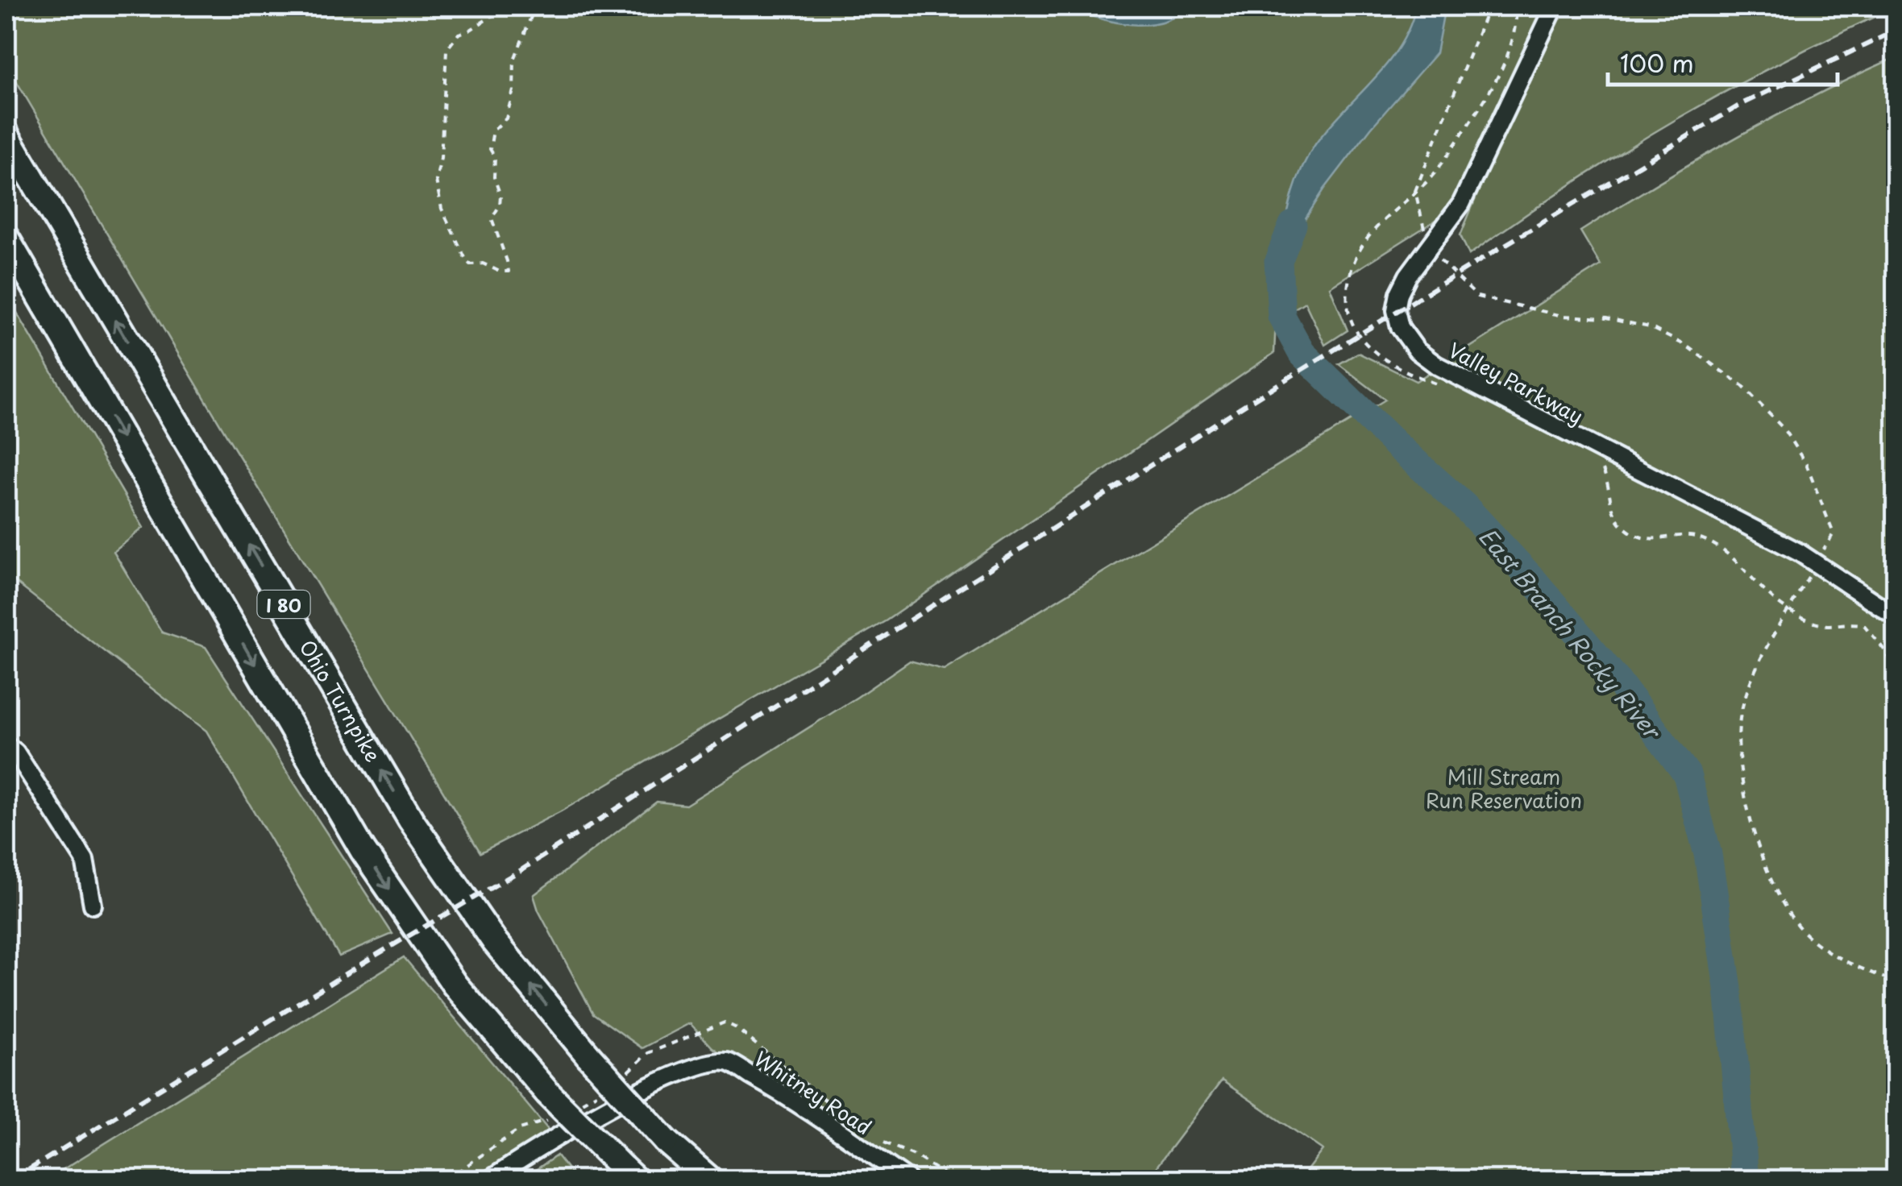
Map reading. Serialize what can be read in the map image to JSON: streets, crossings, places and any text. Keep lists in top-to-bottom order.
{
  "streets": {
    "highway": ["I 80", "Ohio Turnpike"],
    "street": ["Valley Parkway", "Whitney Road"]
  },
  "water": ["East Branch Rocky River"],
  "parks": ["Mill Stream Run Reservation"],
  "scale_bar": "100 m"
}
